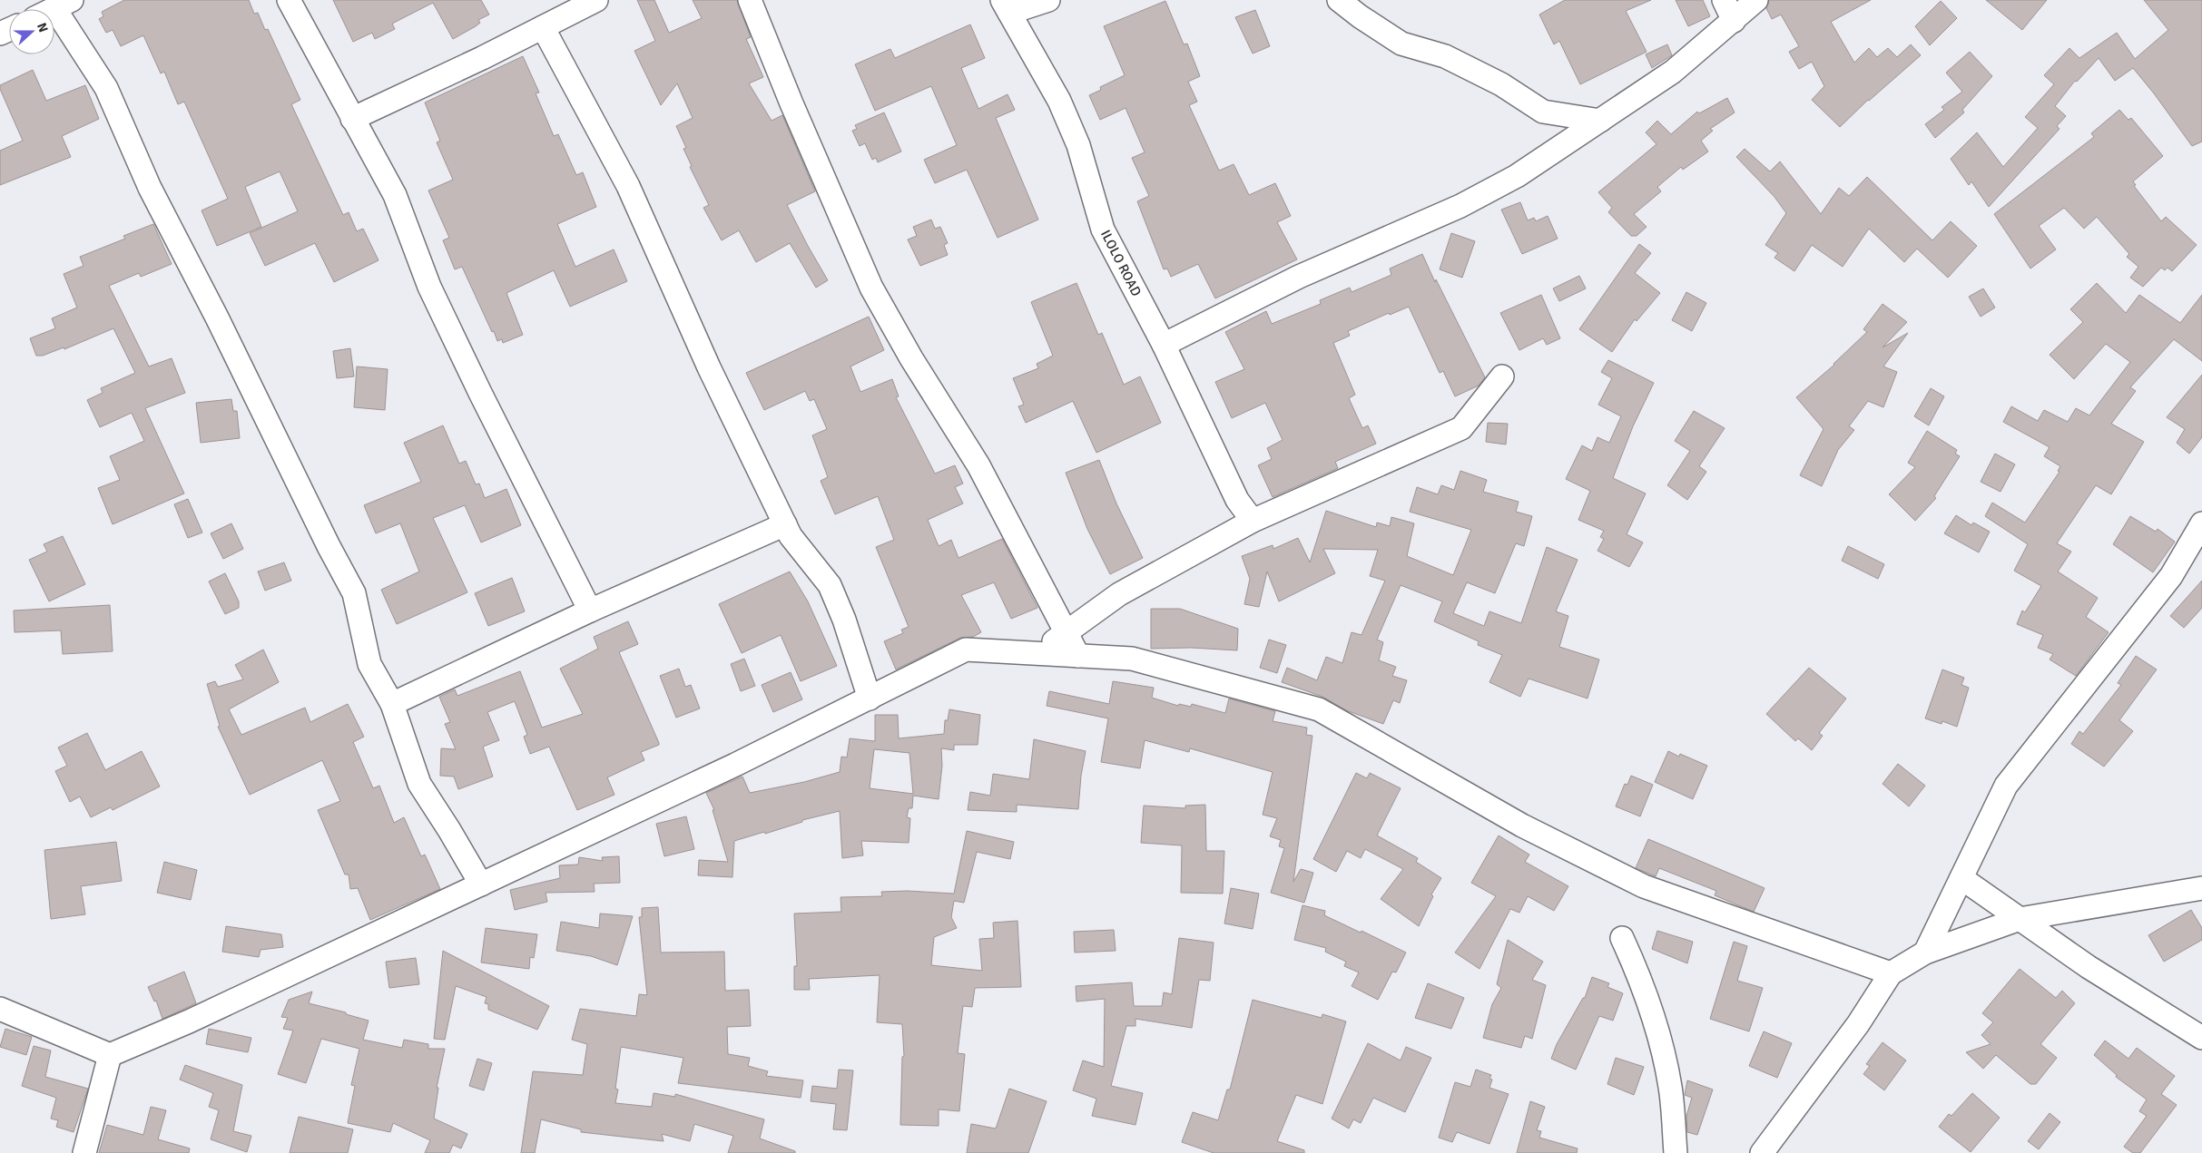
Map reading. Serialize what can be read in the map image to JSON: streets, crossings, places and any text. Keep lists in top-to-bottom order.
{
  "streets": {
    "street": ["ILOLO ROAD"]
  },
  "north": "right"
}
